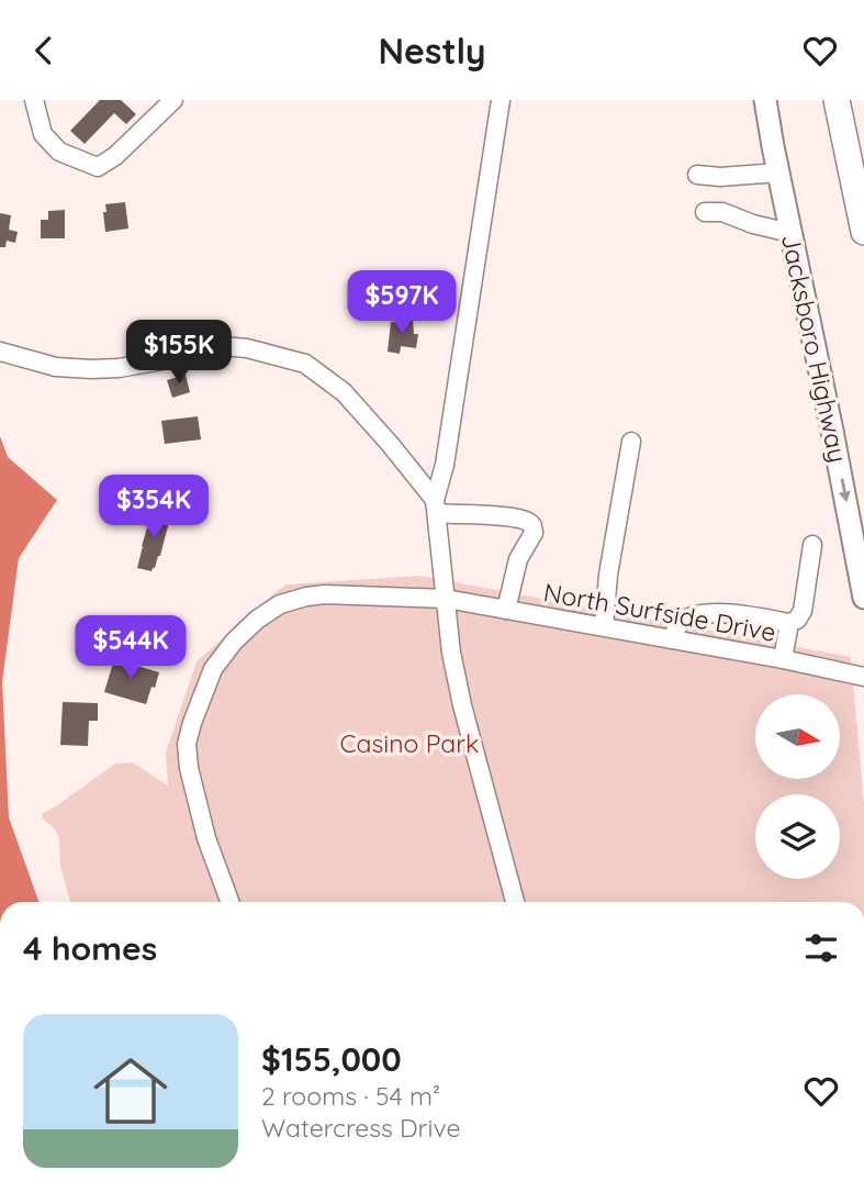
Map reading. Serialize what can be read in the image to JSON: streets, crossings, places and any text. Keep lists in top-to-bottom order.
{
  "streets": {
    "main road": ["Jacksboro Highway"],
    "street": ["North Surfside Drive"]
  },
  "one_way": ["Jacksboro Highway"],
  "parks": ["Casino Park"],
  "north": "right",
  "page": {
    "header": "Nestly",
    "price": [
      "$597K",
      "$155K",
      "$354K",
      "$544K"
    ],
    "heading": "4 homes",
    "list": [
      {
        "name": "$155,000",
        "note": "2 rooms · 54 m² · Watercress Drive"
      }
    ]
  }
}
